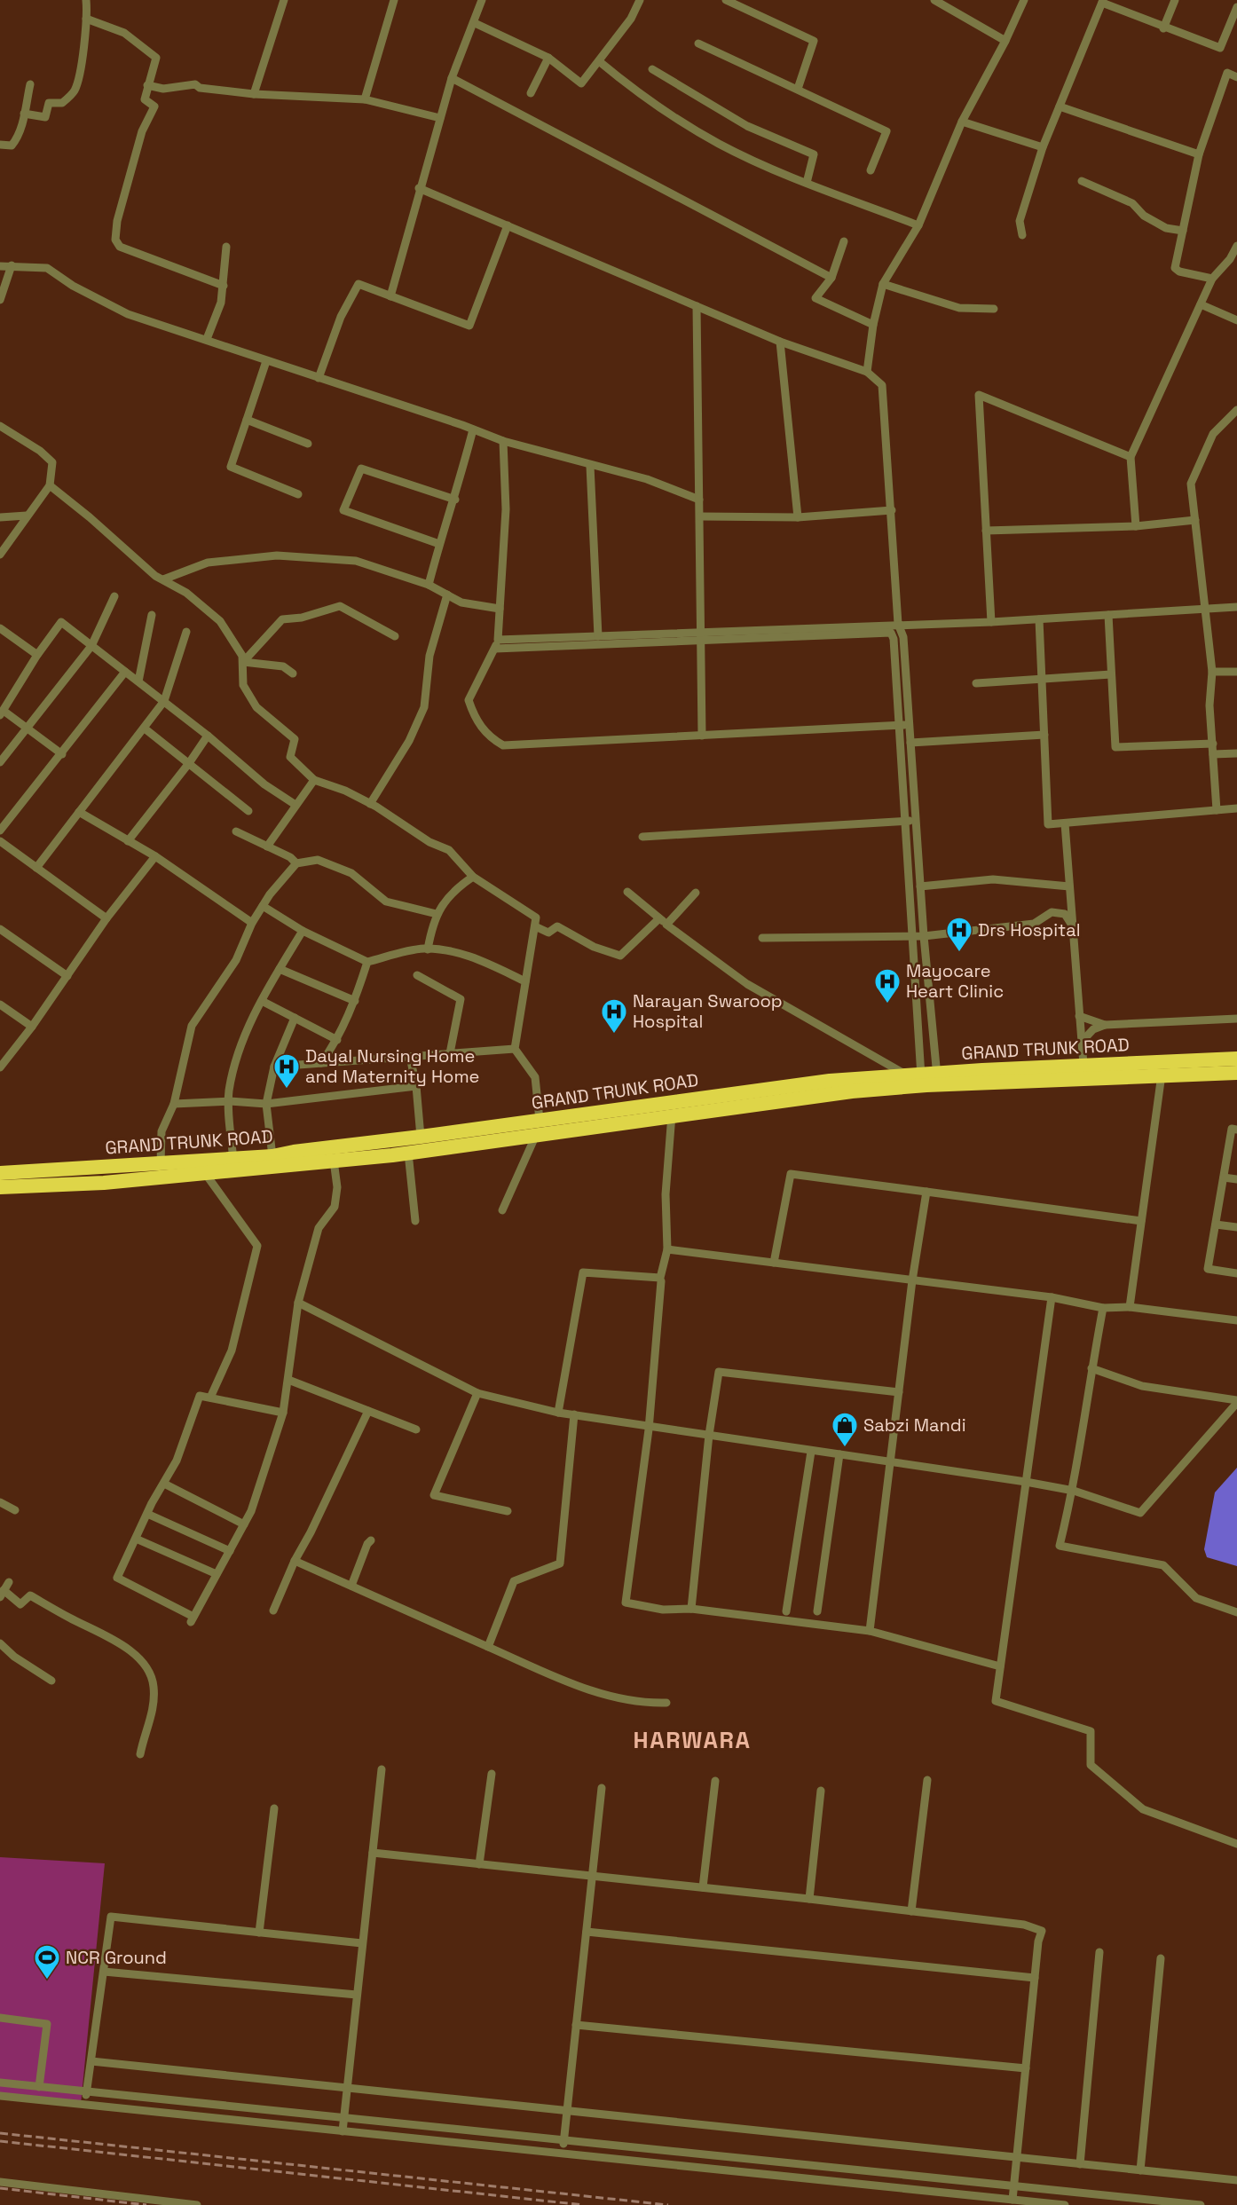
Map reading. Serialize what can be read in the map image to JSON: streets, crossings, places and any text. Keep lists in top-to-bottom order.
{
  "streets": {
    "highway": ["GRAND TRUNK ROAD"]
  },
  "districts": ["HARWARA"],
  "places": {
    "hospital": [
      "Drs Hospital",
      "Mayocare Heart Clinic",
      "Narayan Swaroop Hospital",
      "Dayal Nursing Home and Maternity Home"
    ],
    "shop": ["Sabzi Mandi"],
    "sports": ["NCR Ground"]
  }
}
